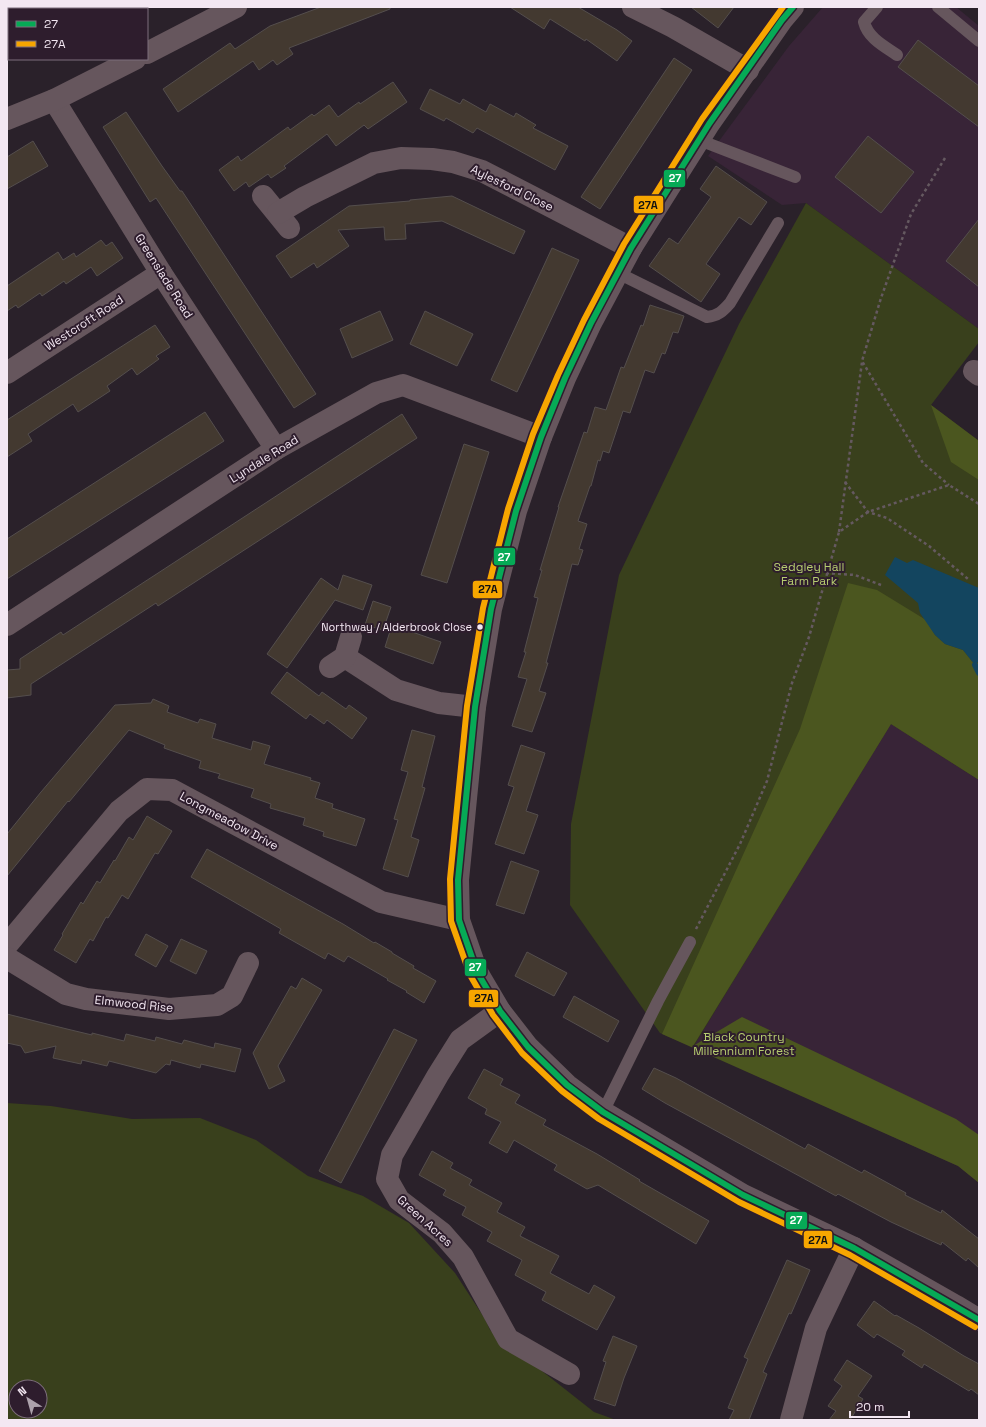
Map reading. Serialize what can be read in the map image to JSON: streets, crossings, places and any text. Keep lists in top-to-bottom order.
{
  "streets": {
    "street": [
      "Aylesford Close",
      "Greenslade Road",
      "Westcroft Road",
      "Lyndale Road",
      "Longmeadow Drive",
      "Elmwood Rise",
      "Green Acres"
    ]
  },
  "crossings": [
    ["Greenslade Road", "Westcroft Road"],
    ["Greenslade Road", "Lyndale Road"]
  ],
  "parks": ["Sedgley Hall Farm Park", "Black Country Millennium Forest"],
  "places": ["Northway / Alderbrook Close"],
  "lines": ["transit line 27", "transit line 27A"],
  "legend": ["27", "27A"],
  "scale_bar": "20 m",
  "north": "top left"
}
